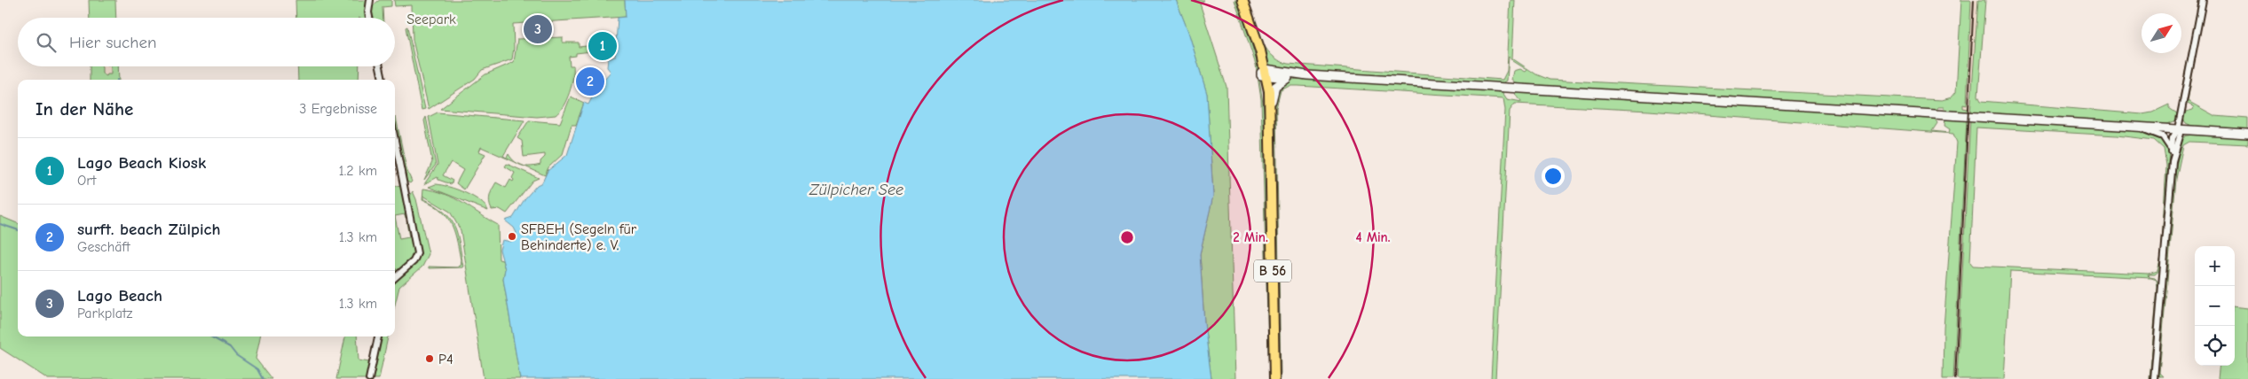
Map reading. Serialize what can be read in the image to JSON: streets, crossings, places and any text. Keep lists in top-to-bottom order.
{
  "streets": {
    "main road": ["B 56"]
  },
  "water": ["Zülpicher See"],
  "parks": ["Seepark"],
  "places": ["SFBEH (Segeln für Behinderte) e. V.", "P4"],
  "north": "top right",
  "page": {
    "pins": ["3", "1", "2"],
    "search": "Hier suchen",
    "heading": ["In der Nähe", "3 Ergebnisse"],
    "list": [
      {
        "mark": "1",
        "name": "Lago Beach Kiosk",
        "note": "Ort",
        "value": "1.2 km"
      },
      {
        "mark": "2",
        "name": "surft. beach Zülpich",
        "note": "Geschäft",
        "value": "1.3 km"
      },
      {
        "mark": "3",
        "name": "Lago Beach",
        "note": "Parkplatz",
        "value": "1.3 km"
      }
    ],
    "map_buttons": ["+", "−"]
  },
  "rings": ["2 Min.", "4 Min."]
}
